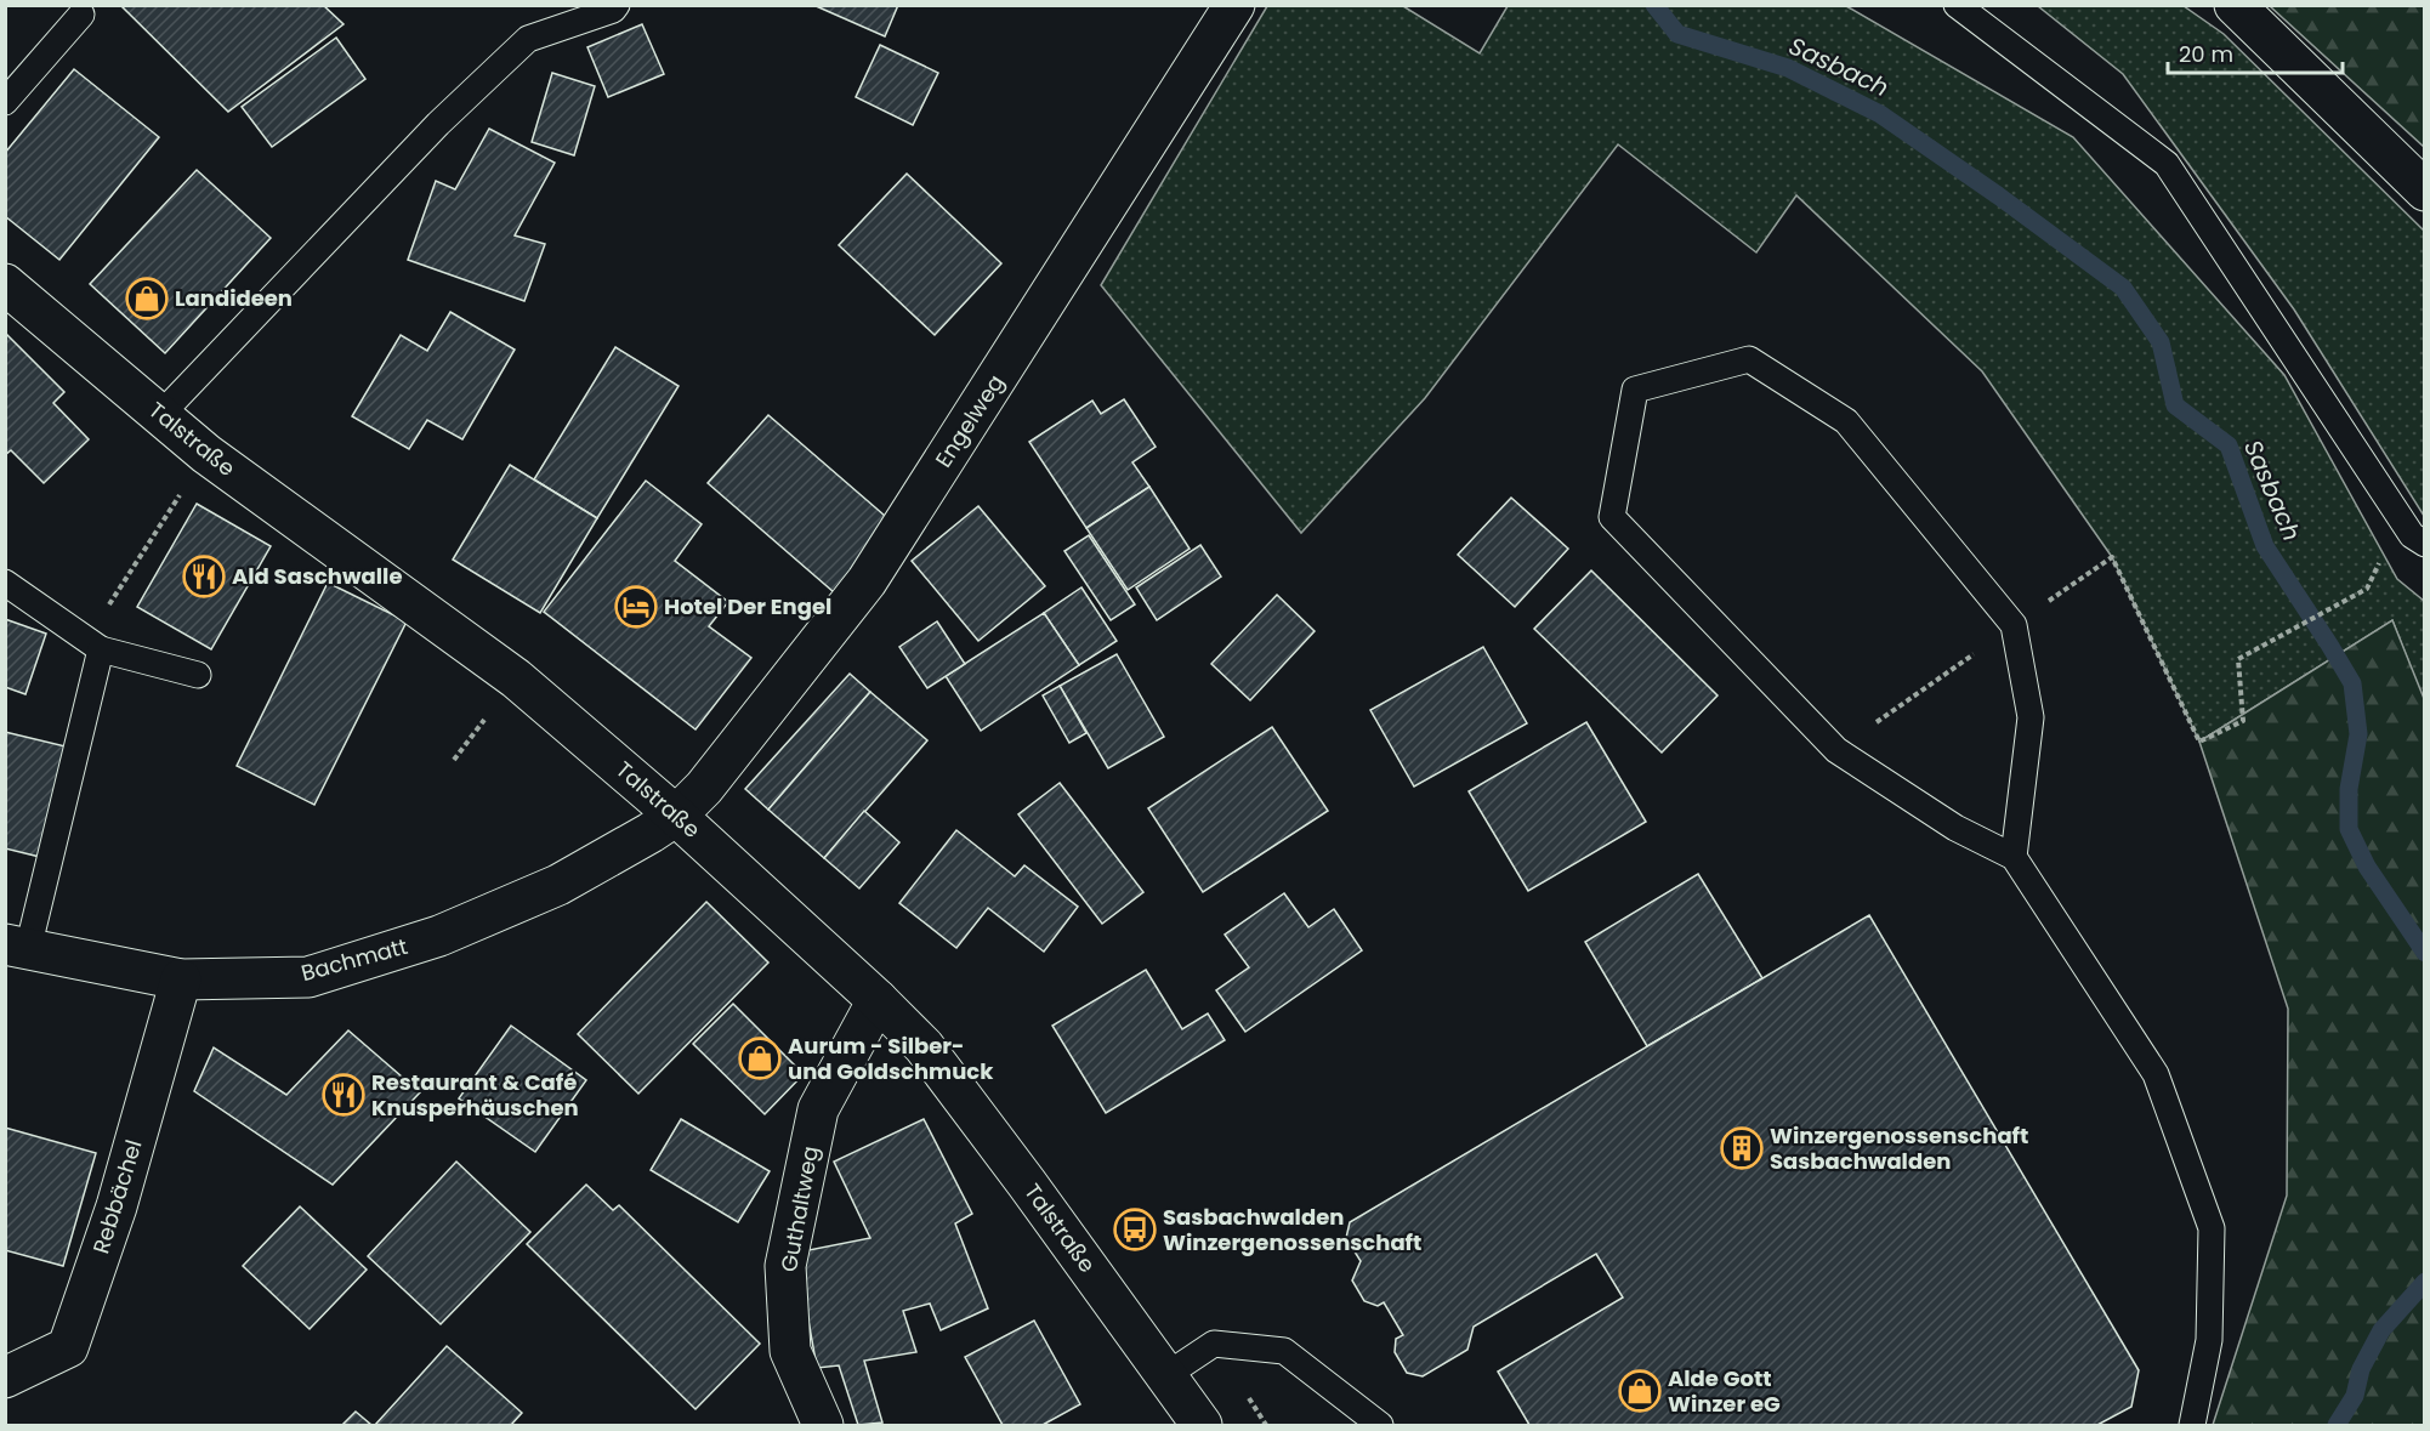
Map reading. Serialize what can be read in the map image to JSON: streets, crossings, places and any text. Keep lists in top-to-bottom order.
{
  "streets": {
    "street": [
      "Engelweg",
      "Talstraße",
      "Bachmatt",
      "Rebbächel",
      "Guthaltweg"
    ]
  },
  "crossings": [
    ["Engelweg", "Talstraße"],
    ["Engelweg", "Bachmatt"],
    ["Talstraße", "Bachmatt"],
    ["Talstraße", "Guthaltweg"],
    ["Bachmatt", "Rebbächel"]
  ],
  "water": ["Sasbach"],
  "places": {
    "shop": ["Landideen", "Aurum - Silber- und Goldschmuck", "Alde Gott Winzer eG"],
    "restaurant": ["Ald Saschwalle", "Restaurant & Café Knusperhäuschen"],
    "hotel": ["Hotel Der Engel"],
    "building": ["Winzergenossenschaft Sasbachwalden"],
    "bus stop": ["Sasbachwalden Winzergenossenschaft"]
  },
  "scale_bar": "20 m"
}
